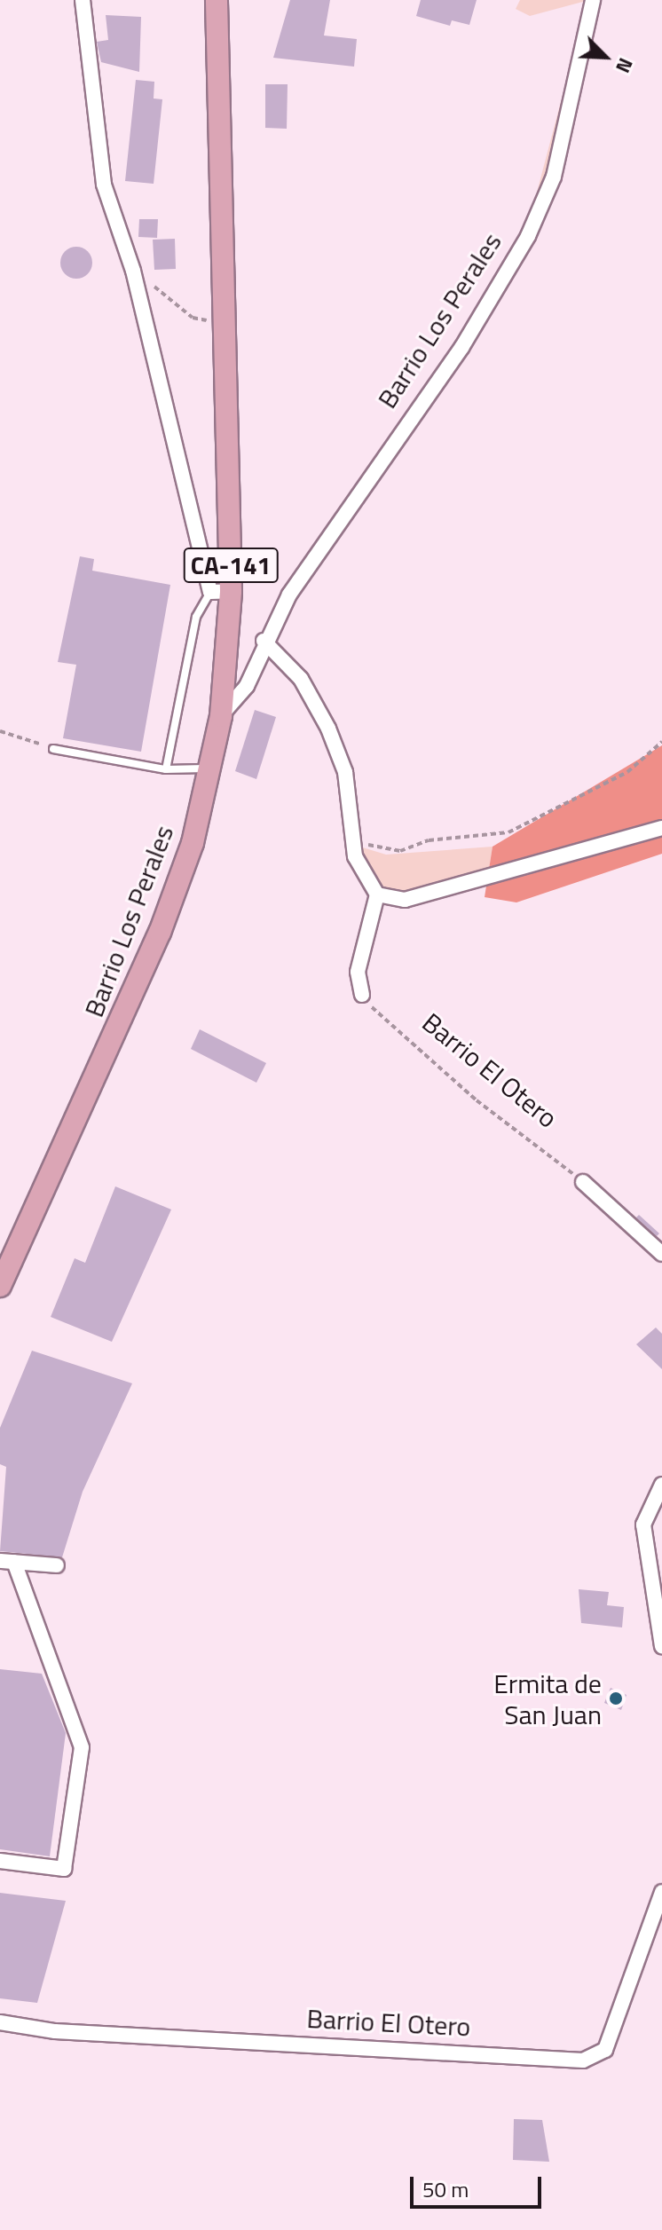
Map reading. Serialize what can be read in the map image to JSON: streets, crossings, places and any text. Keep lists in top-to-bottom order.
{
  "streets": {
    "main road": ["Barrio Los Perales", "CA-141"],
    "street": ["Barrio El Otero"]
  },
  "places": ["Ermita de San Juan"],
  "scale_bar": "50 m",
  "north": "bottom right"
}
